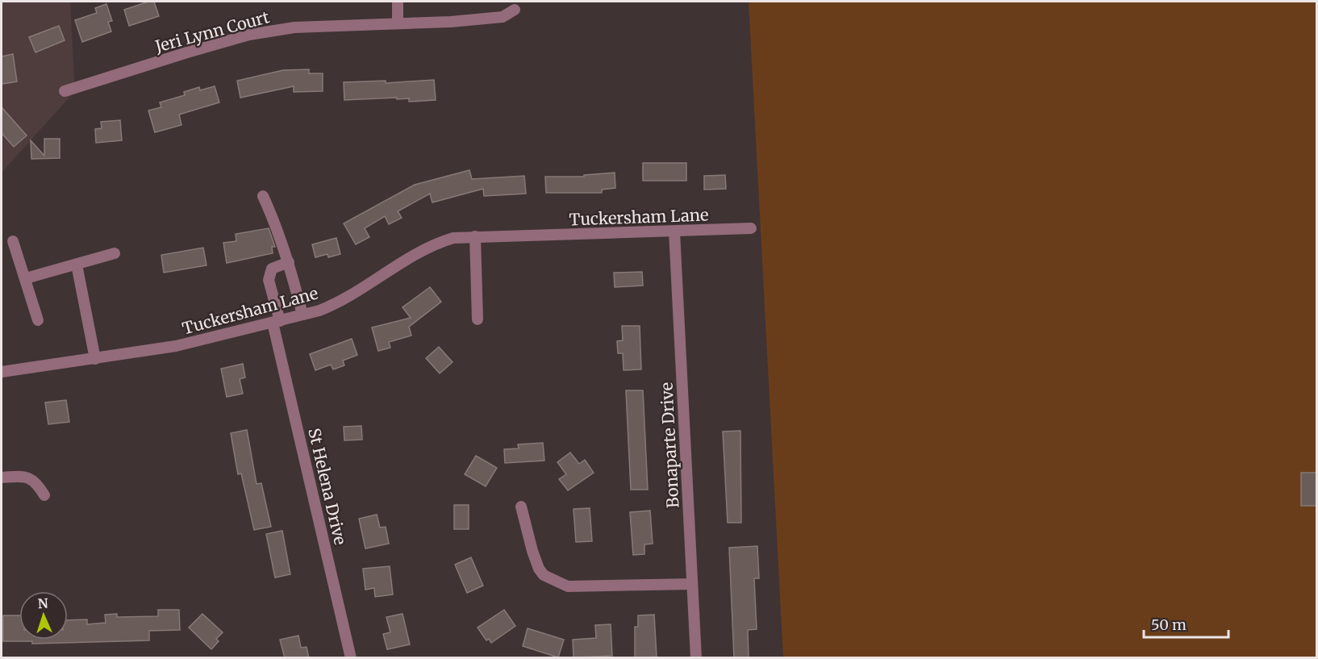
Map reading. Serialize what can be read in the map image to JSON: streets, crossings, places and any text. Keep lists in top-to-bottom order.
{
  "streets": {
    "street": [
      "Jeri Lynn Court",
      "Tuckersham Lane",
      "Bonaparte Drive",
      "St Helena Drive"
    ]
  },
  "crossings": [
    ["Tuckersham Lane", "Bonaparte Drive"],
    ["Tuckersham Lane", "St Helena Drive"]
  ],
  "scale_bar": "50 m",
  "north": "top"
}
